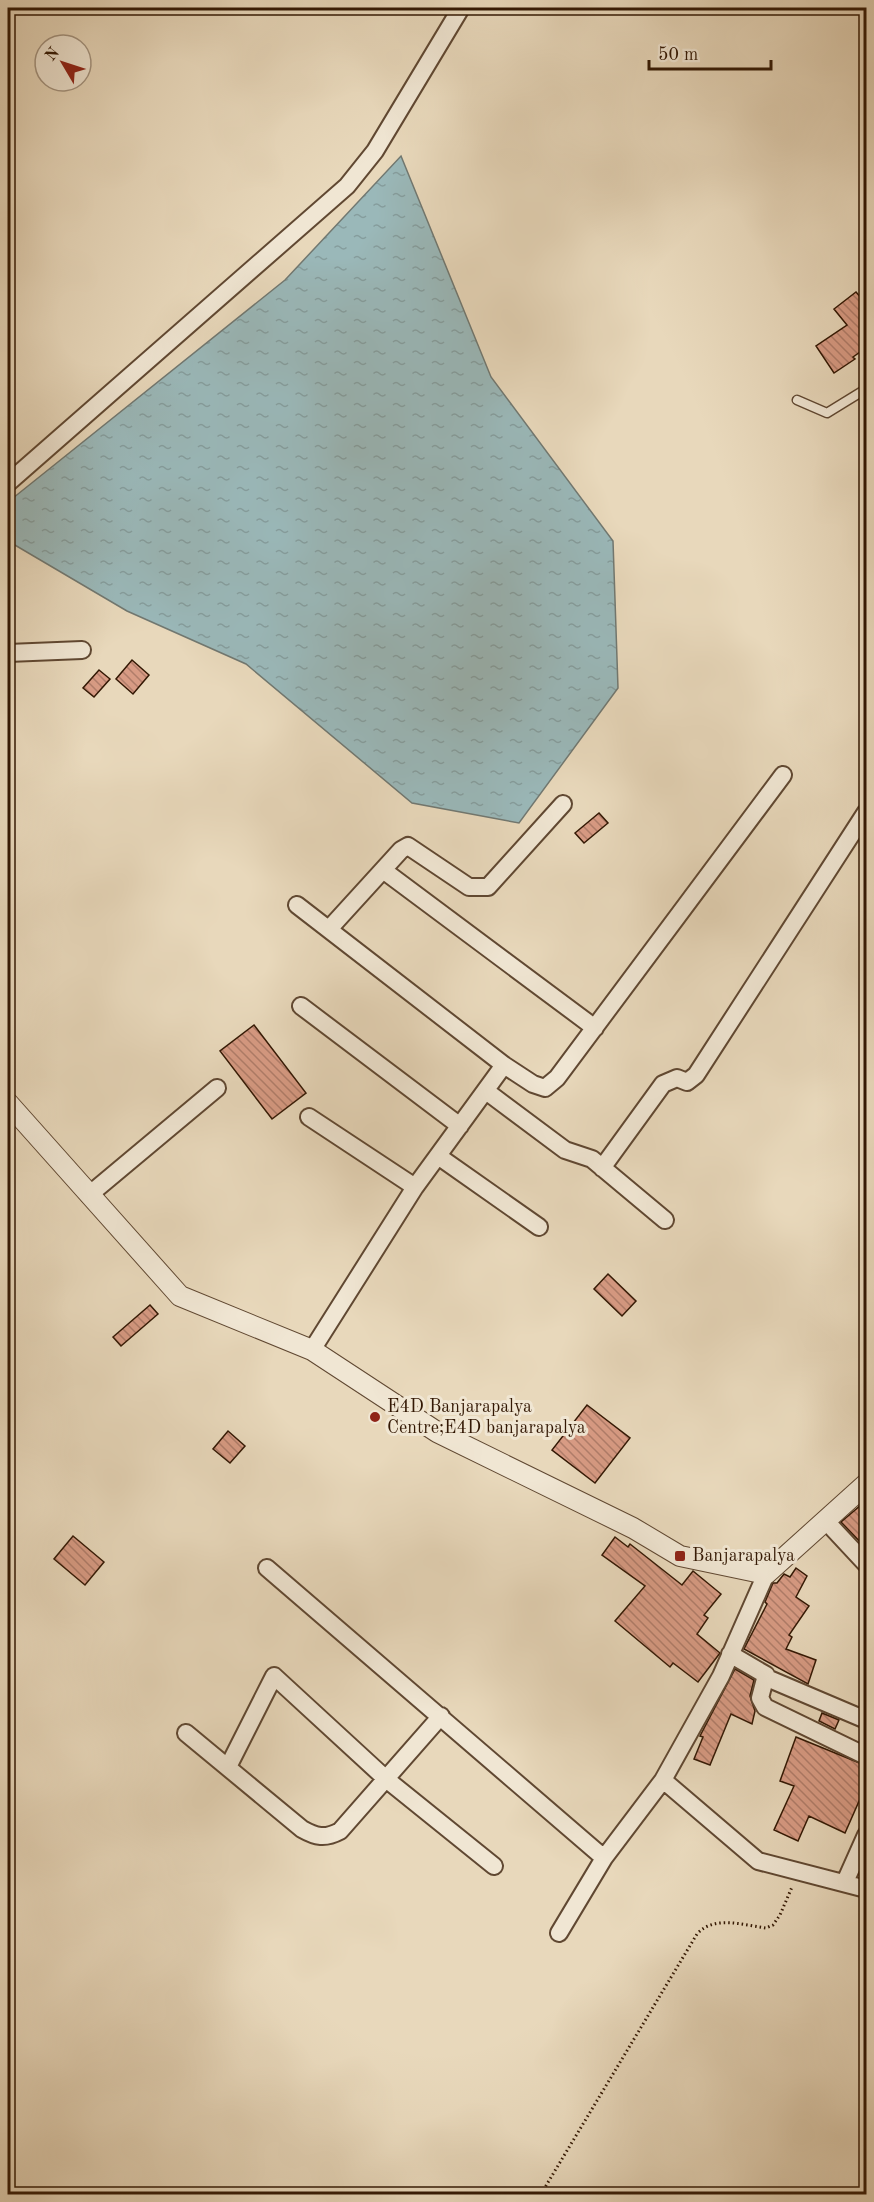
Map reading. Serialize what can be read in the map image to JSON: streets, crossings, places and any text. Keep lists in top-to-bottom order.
{
  "places": {
    "other": ["E4D Banjarapalya Centre;E4D banjarapalya"],
    "transit": ["Banjarapalya"]
  },
  "scale_bar": "50 m",
  "north": "top left"
}
